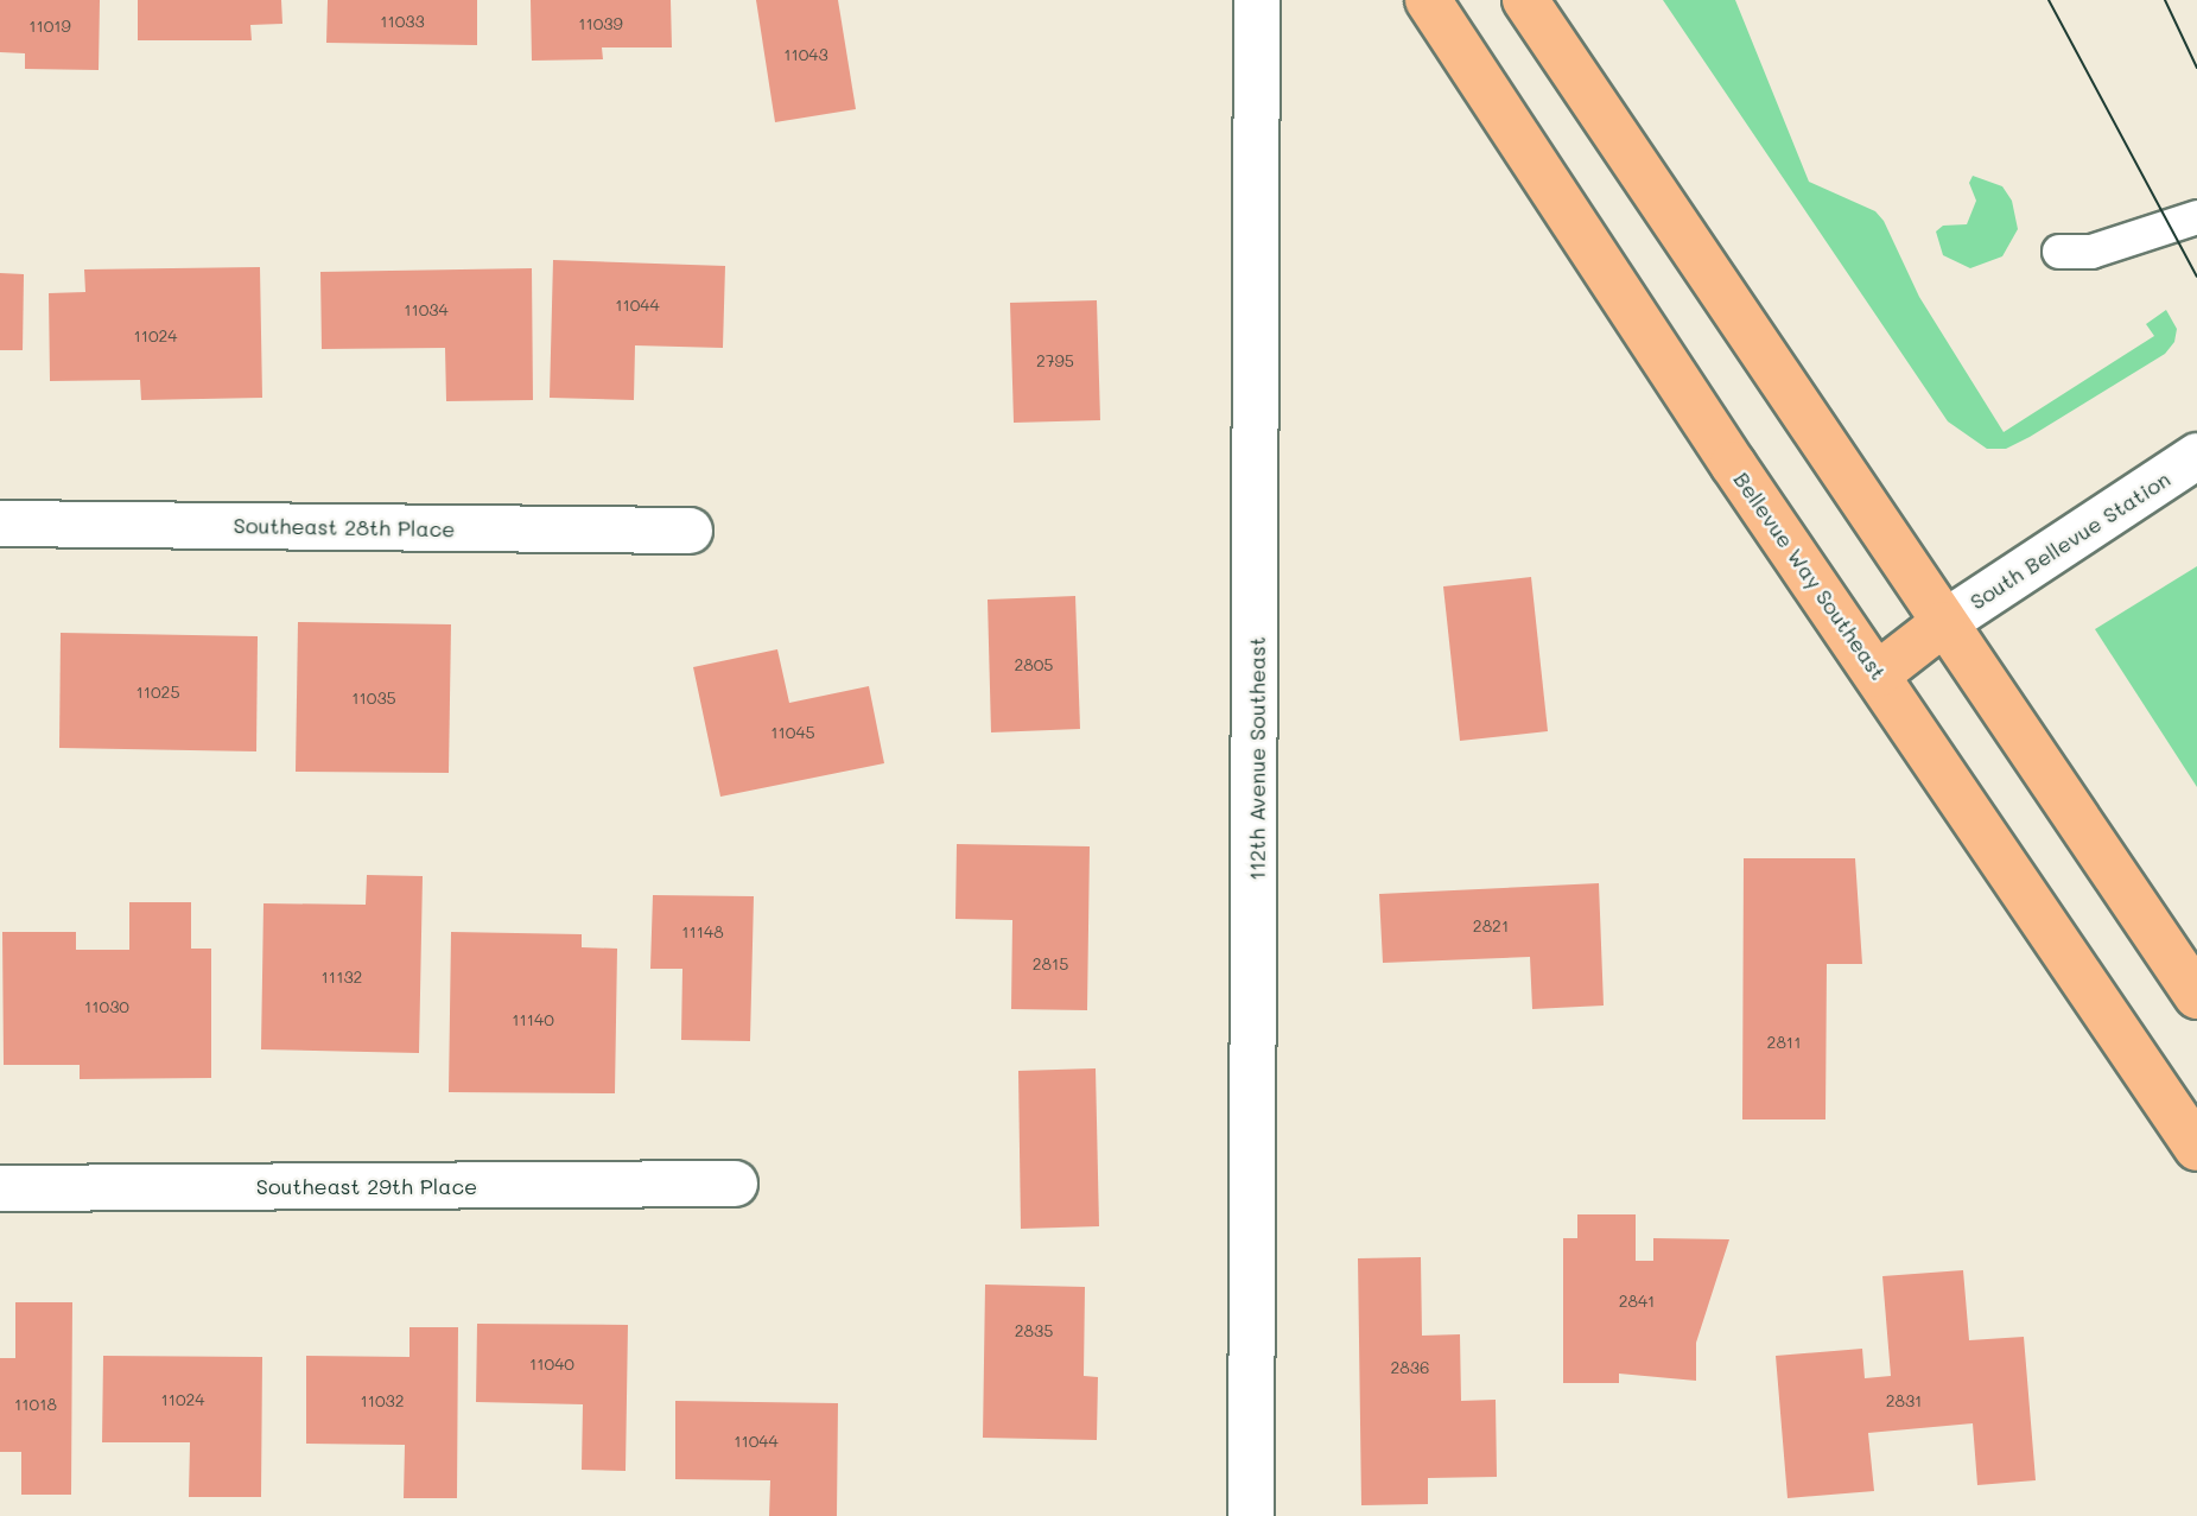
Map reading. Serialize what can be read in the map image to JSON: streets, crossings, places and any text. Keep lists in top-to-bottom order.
{
  "streets": {
    "main road": ["Bellevue Way Southeast"],
    "street": [
      "Southeast 28th Place",
      "South Bellevue Station",
      "112th Avenue Southeast",
      "Southeast 29th Place"
    ]
  },
  "house_numbers": [
    "11033",
    "11039",
    "11019",
    "11043",
    "11044",
    "11034",
    "11024",
    "2795",
    "2805",
    "11025",
    "11035",
    "11045",
    "2821",
    "11148",
    "2815",
    "11132",
    "11030",
    "11140",
    "2811",
    "2841",
    "2835",
    "11040",
    "2836",
    "11024",
    "11032",
    "2831",
    "11018",
    "11044"
  ]
}
